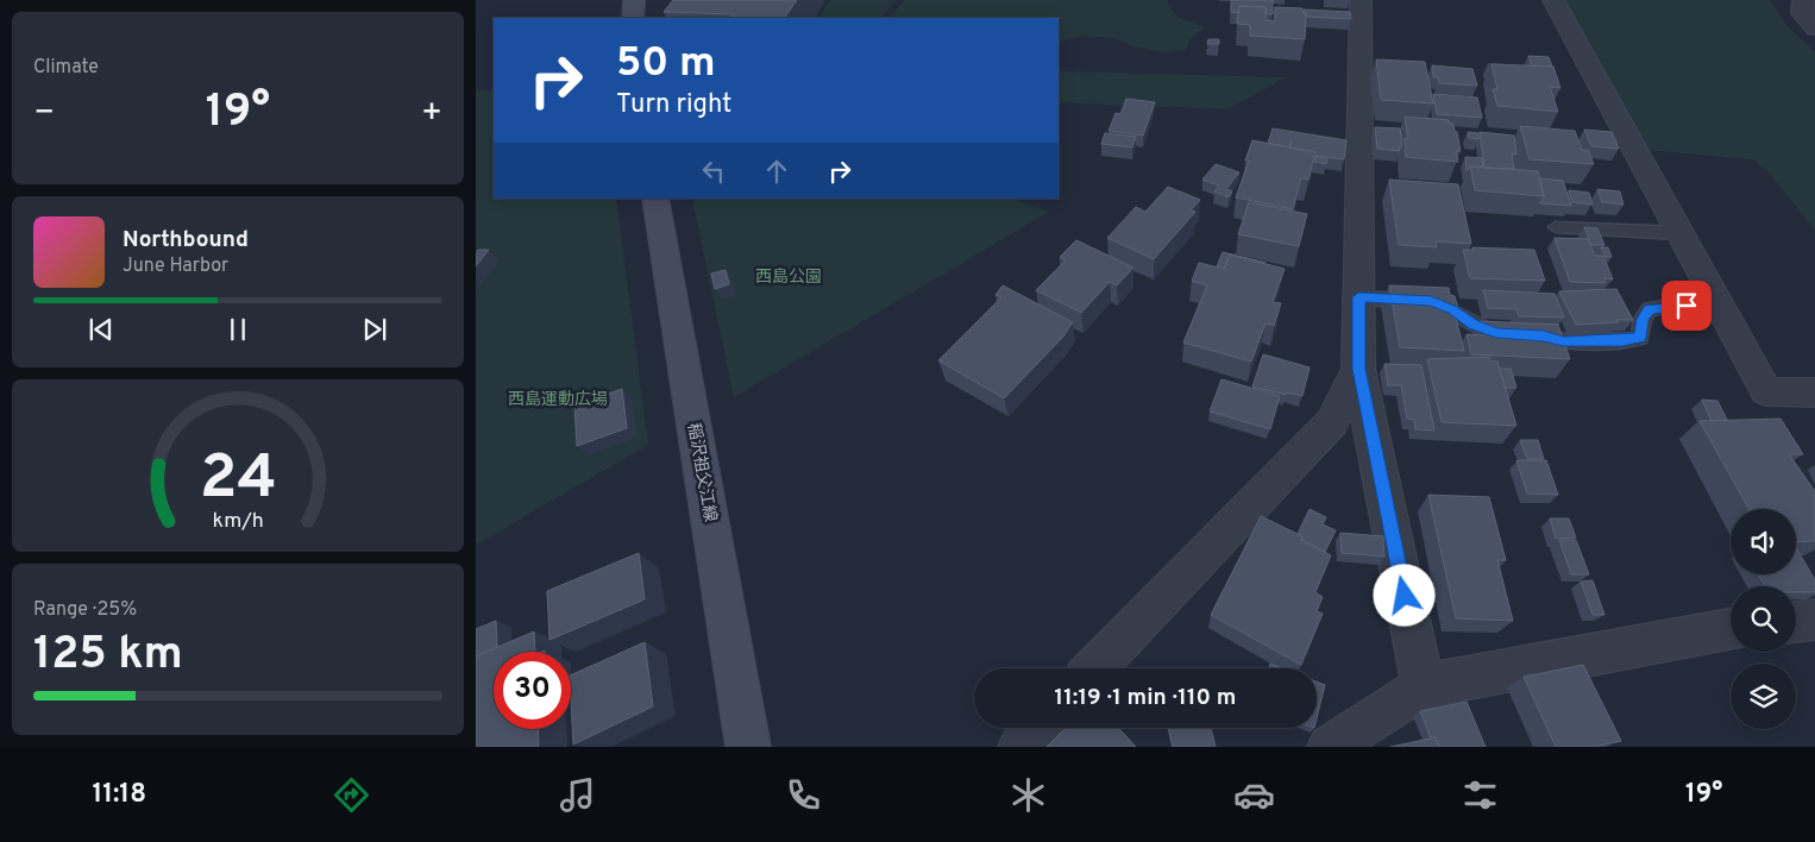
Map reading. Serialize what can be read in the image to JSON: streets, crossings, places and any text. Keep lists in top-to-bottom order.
{
  "streets": {
    "main road": ["稲沢祖父江線"]
  },
  "parks": ["西島公園", "西島運動広場"],
  "page": {
    "tile": [
      "Climate",
      ["Range · 25%", "125 km"]
    ],
    "turn": ["50 m", "Turn right"],
    "heat": ["−", "19°", "+"],
    "song": ["Northbound", "June Harbor"],
    "limit": "30",
    "trip": "11:19 · 1 min · 110 m",
    "tabs": ["11:18", "19°"],
    "gauge": ["24", "km/h"]
  }
}
